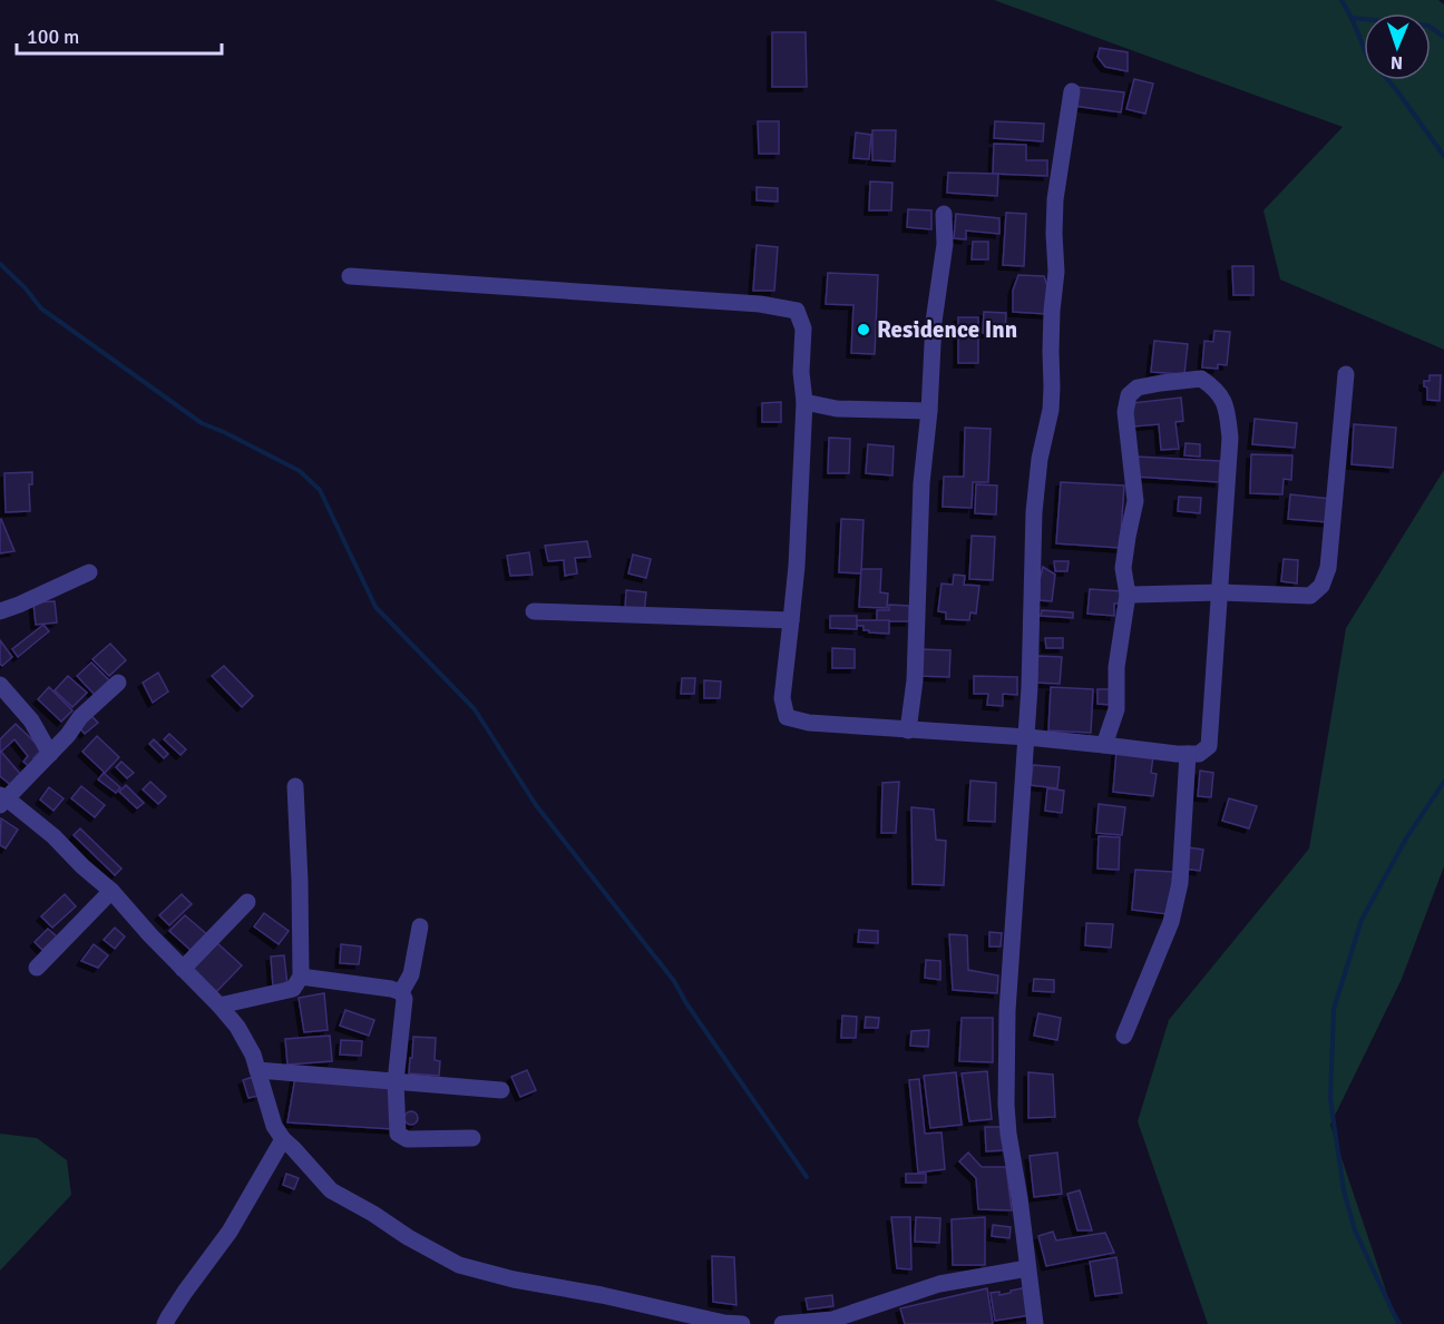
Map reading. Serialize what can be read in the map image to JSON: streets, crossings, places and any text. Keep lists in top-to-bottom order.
{
  "places": ["Residence Inn"],
  "scale_bar": "100 m",
  "north": "bottom"
}
